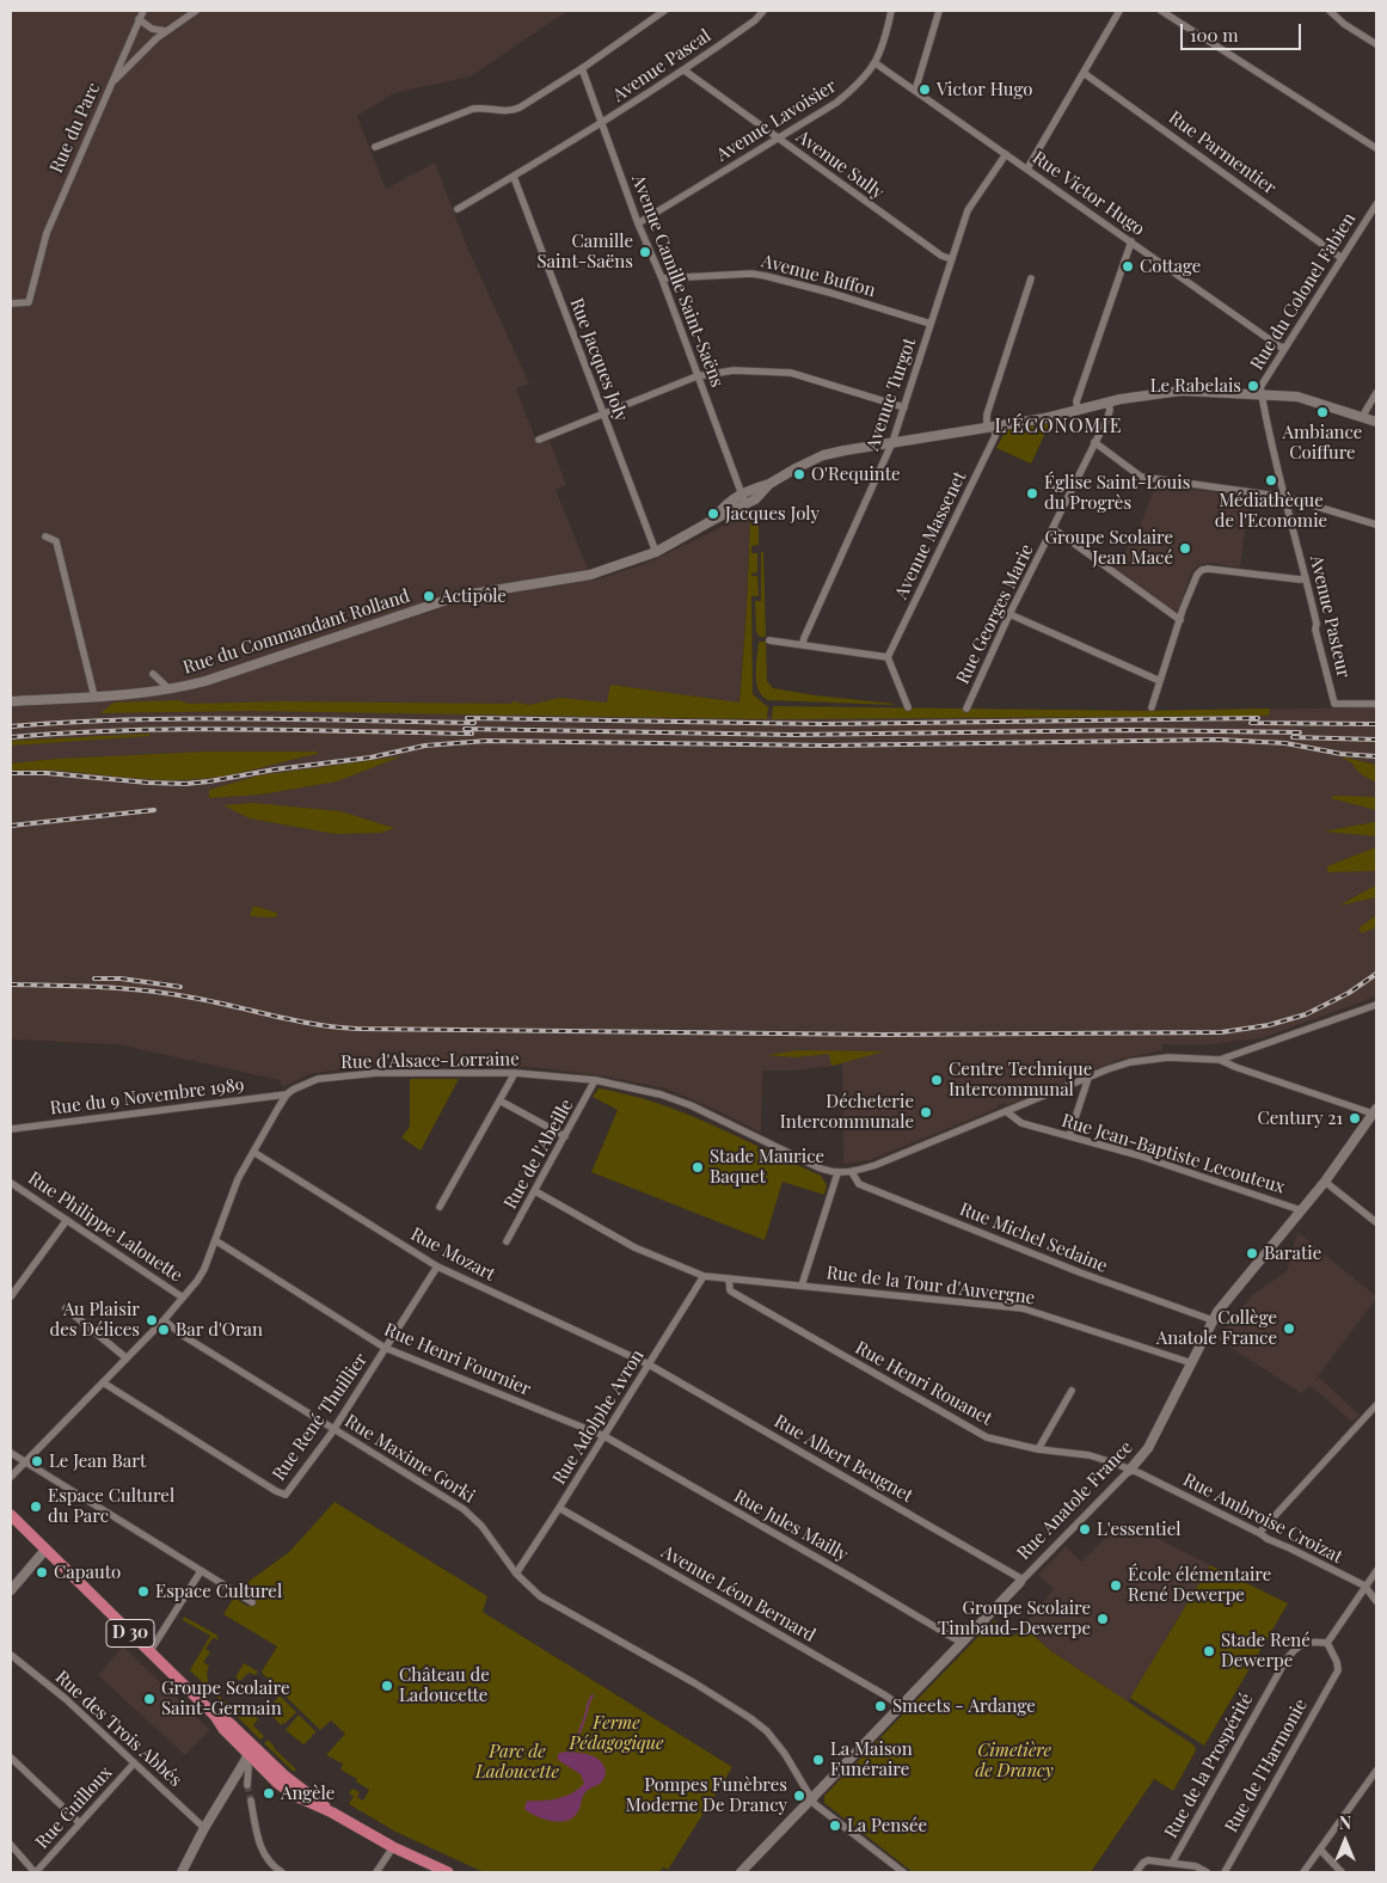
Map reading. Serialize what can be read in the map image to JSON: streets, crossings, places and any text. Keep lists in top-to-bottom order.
{
  "streets": {
    "main road": ["D 30"],
    "street": [
      "Avenue Pascal",
      "Avenue Lavoisier",
      "Rue du Parc",
      "Rue Parmentier",
      "Avenue Sully",
      "Rue Victor Hugo",
      "Avenue Buffon",
      "Avenue Camille Saint-Saëns",
      "Rue du Colonel Fabien",
      "Rue Jacques Joly",
      "Avenue Turgot",
      "Avenue Massenet",
      "Rue Georges Marie",
      "Avenue Pasteur",
      "Rue du Commandant Rolland",
      "Rue d'Alsace-Lorraine",
      "Rue du 9 Novembre 1989",
      "Rue de l'Abeille",
      "Rue Jean-Baptiste Lecouteux",
      "Rue Philippe Lalouette",
      "Rue Michel Sedaine",
      "Rue Mozart",
      "Rue de la Tour d'Auvergne",
      "Rue Henri Fournier",
      "Rue Henri Rouanet",
      "Rue René Thuillier",
      "Rue Adolphe Avron",
      "Rue Maxime Gorki",
      "Rue Albert Beugnet",
      "Rue Anatole France",
      "Rue Ambroise Croizat",
      "Rue Jules Mailly",
      "Avenue Léon Bernard",
      "Rue des Trois Abbés",
      "Rue de la Prospérité",
      "Rue de l'Harmonie",
      "Rue Guilloux"
    ]
  },
  "crossings": [
    ["Avenue Pascal", "Avenue Sully"],
    ["Avenue Pascal", "Avenue Camille Saint-Saëns"],
    ["Avenue Pascal", "Rue Jacques Joly"],
    ["Avenue Lavoisier", "Avenue Sully"],
    ["Avenue Lavoisier", "Rue Victor Hugo"],
    ["Avenue Lavoisier", "Avenue Camille Saint-Saëns"],
    ["Rue Parmentier", "Rue du Colonel Fabien"],
    ["Avenue Sully", "Avenue Turgot"],
    ["Rue Victor Hugo", "Rue du Colonel Fabien"],
    ["Rue Victor Hugo", "Avenue Turgot"],
    ["Avenue Buffon", "Avenue Camille Saint-Saëns"],
    ["Avenue Buffon", "Avenue Turgot"],
    ["Rue du Colonel Fabien", "Avenue Pasteur"],
    ["Rue Jacques Joly", "Rue du Commandant Rolland"],
    ["Rue d'Alsace-Lorraine", "Rue du 9 Novembre 1989"],
    ["Rue d'Alsace-Lorraine", "Rue de l'Abeille"],
    ["Rue de l'Abeille", "Rue de la Tour d'Auvergne"],
    ["Rue Jean-Baptiste Lecouteux", "Rue Anatole France"],
    ["Rue Michel Sedaine", "Rue Anatole France"],
    ["Rue Mozart", "Rue René Thuillier"],
    ["Rue Mozart", "Rue Adolphe Avron"],
    ["Rue Mozart", "Rue Albert Beugnet"],
    ["Rue de la Tour d'Auvergne", "Rue Henri Rouanet"],
    ["Rue de la Tour d'Auvergne", "Rue Adolphe Avron"],
    ["Rue de la Tour d'Auvergne", "Rue Anatole France"],
    ["Rue Henri Fournier", "Rue René Thuillier"],
    ["Rue Henri Fournier", "Rue Adolphe Avron"],
    ["Rue Henri Fournier", "Rue Jules Mailly"],
    ["Rue Henri Rouanet", "Rue Anatole France"],
    ["Rue Henri Rouanet", "Rue Ambroise Croizat"],
    ["Rue René Thuillier", "Rue Maxime Gorki"],
    ["Rue Adolphe Avron", "Rue Maxime Gorki"],
    ["Rue Adolphe Avron", "Rue Albert Beugnet"],
    ["Rue Adolphe Avron", "Rue Jules Mailly"],
    ["Rue Adolphe Avron", "Avenue Léon Bernard"],
    ["Rue Maxime Gorki", "Rue Anatole France"],
    ["Rue Albert Beugnet", "Rue Anatole France"],
    ["Rue Anatole France", "Rue Ambroise Croizat"],
    ["Rue Anatole France", "Rue Jules Mailly"],
    ["Rue Anatole France", "Avenue Léon Bernard"],
    ["Rue des Trois Abbés", "Rue Guilloux"],
    ["Rue de la Prospérité", "Rue de l'Harmonie"]
  ],
  "districts": ["L'ÉCONOMIE"],
  "parks": ["Ferme Pédagogique", "Cimetière de Drancy", "Parc de Ladoucette"],
  "places": [
    "Victor Hugo",
    "Camille Saint-Saëns",
    "Cottage",
    "Le Rabelais",
    "Ambiance Coiffure",
    "O'Requinte",
    "Médiathèque de l'Economie",
    "Église Saint-Louis du Progrès",
    "Jacques Joly",
    "Groupe Scolaire Jean Macé",
    "Actipôle",
    "Centre Technique Intercommunal",
    "Décheterie Intercommunale",
    "Century 21",
    "Stade Maurice Baquet",
    "Baratie",
    "Au Plaisir des Délices",
    "Collège Anatole France",
    "Bar d'Oran",
    "Le Jean Bart",
    "Espace Culturel du Parc",
    "L'essentiel",
    "Capauto",
    "École élémentaire René Dewerpe",
    "Espace Culturel",
    "Groupe Scolaire Timbaud-Dewerpe",
    "Stade René Dewerpe",
    "Château de Ladoucette",
    "Groupe Scolaire Saint-Germain",
    "Smeets - Ardange",
    "La Maison Funéraire",
    "Angèle",
    "Pompes Funèbres Moderne De Drancy",
    "La Pensée"
  ],
  "scale_bar": "100 m",
  "north": "top"
}
